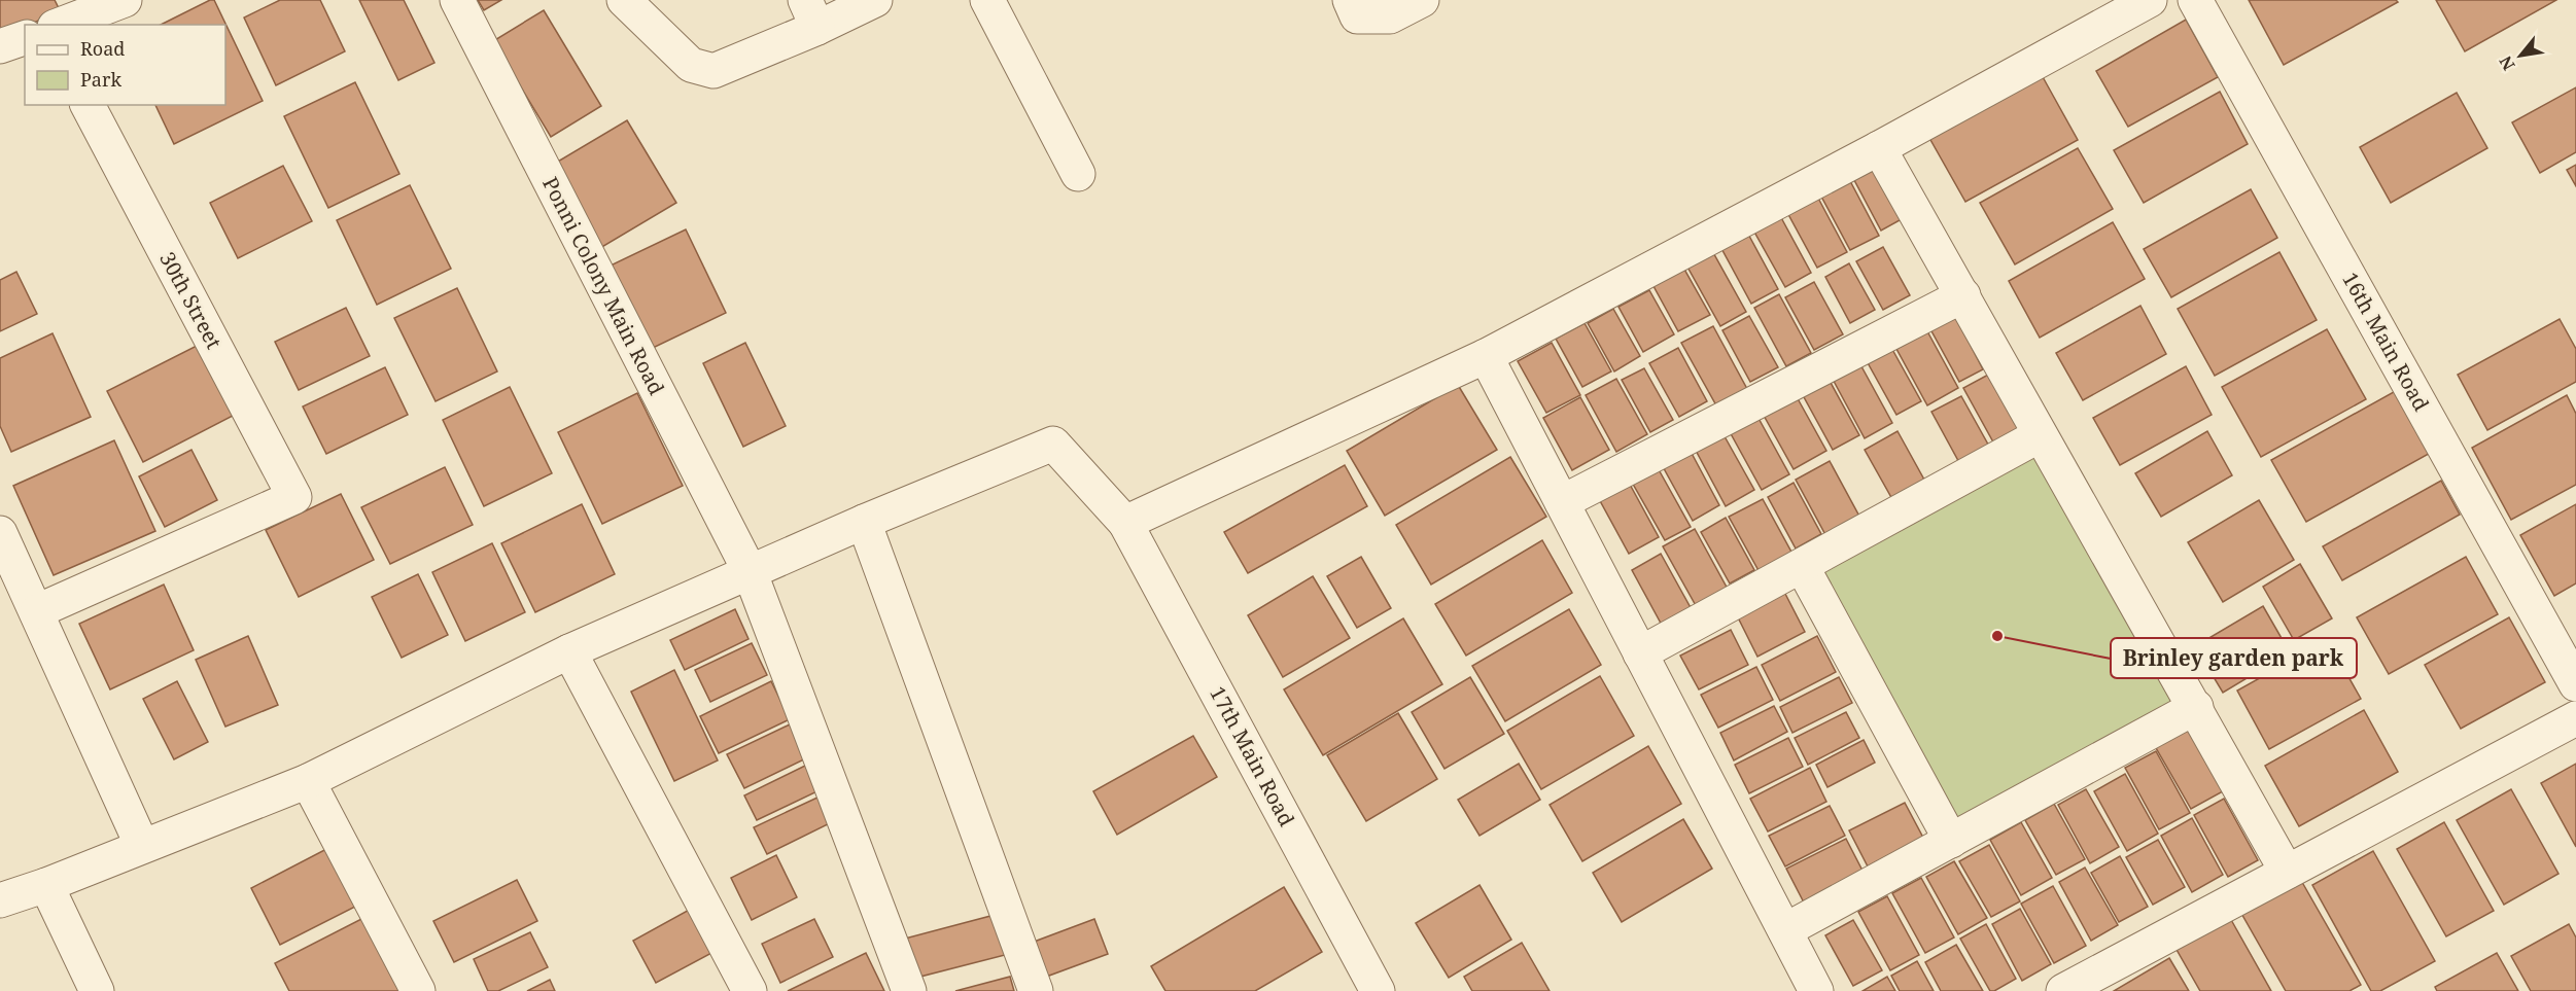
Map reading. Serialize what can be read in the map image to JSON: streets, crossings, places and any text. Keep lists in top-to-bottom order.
{
  "streets": {
    "street": [
      "Ponni Colony Main Road",
      "30th Street",
      "16th Main Road",
      "17th Main Road"
    ]
  },
  "places": ["Brinley garden park"],
  "legend": ["Road", "Park"],
  "north": "bottom left"
}
